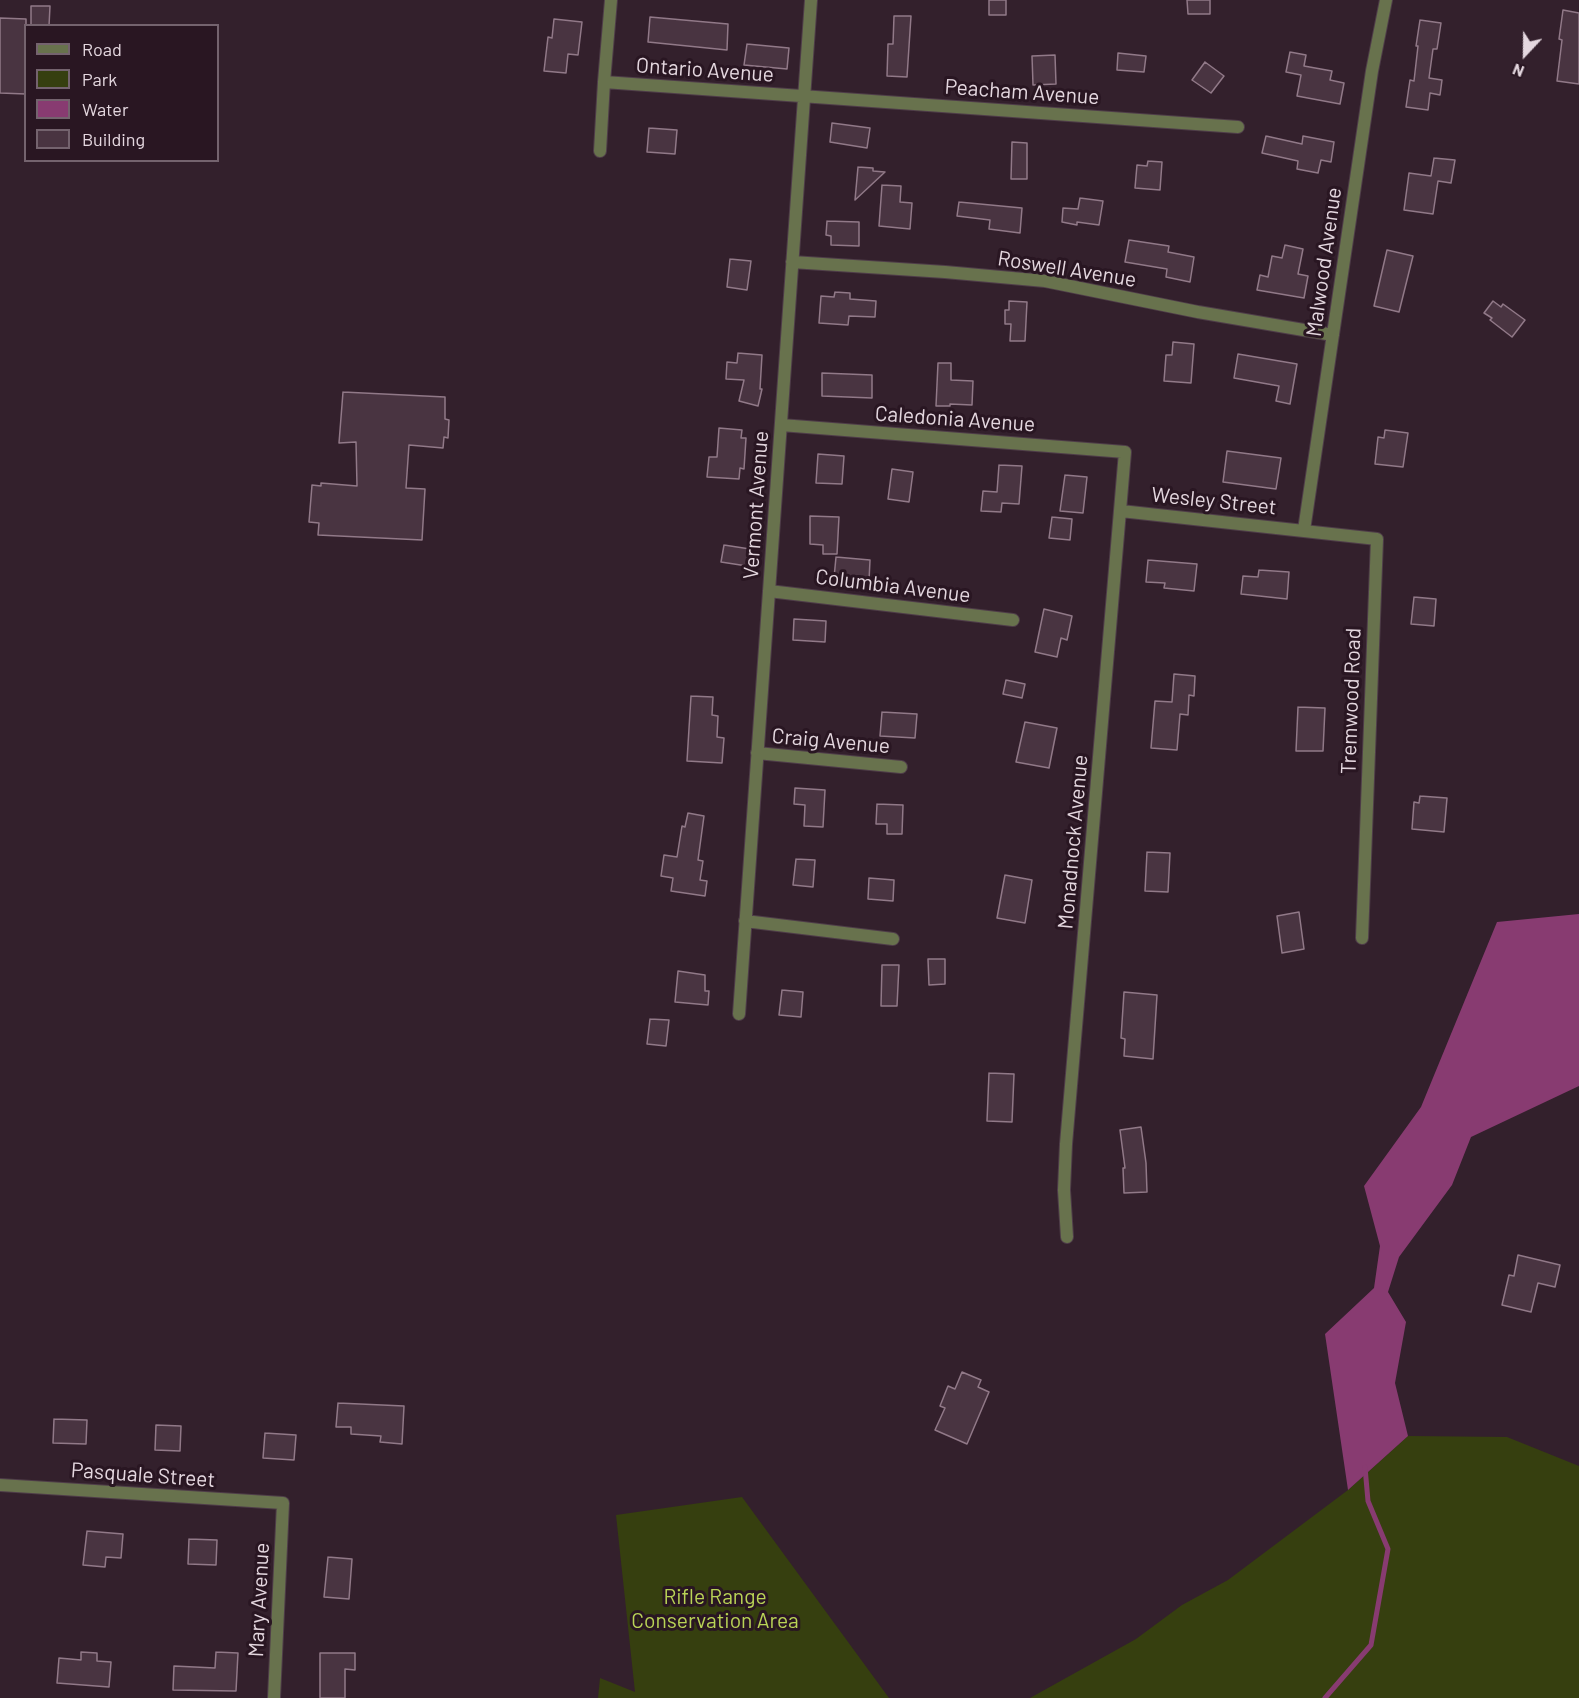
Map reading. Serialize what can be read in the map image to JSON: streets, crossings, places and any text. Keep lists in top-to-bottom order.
{
  "streets": {
    "street": [
      "Ontario Avenue",
      "Peacham Avenue",
      "Malwood Avenue",
      "Roswell Avenue",
      "Caledonia Avenue",
      "Wesley Street",
      "Vermont Avenue",
      "Columbia Avenue",
      "Tremwood Road",
      "Craig Avenue",
      "Monadnock Avenue",
      "Pasquale Street",
      "Mary Avenue"
    ]
  },
  "crossings": [
    ["Ontario Avenue", "Peacham Avenue"],
    ["Ontario Avenue", "Vermont Avenue"],
    ["Peacham Avenue", "Vermont Avenue"],
    ["Malwood Avenue", "Roswell Avenue"],
    ["Malwood Avenue", "Wesley Street"],
    ["Malwood Avenue", "Tremwood Road"],
    ["Roswell Avenue", "Vermont Avenue"],
    ["Caledonia Avenue", "Vermont Avenue"],
    ["Caledonia Avenue", "Monadnock Avenue"],
    ["Wesley Street", "Tremwood Road"],
    ["Wesley Street", "Monadnock Avenue"],
    ["Vermont Avenue", "Columbia Avenue"],
    ["Vermont Avenue", "Craig Avenue"],
    ["Pasquale Street", "Mary Avenue"]
  ],
  "parks": ["Rifle Range Conservation Area"],
  "legend": [
    "Road",
    "Park",
    "Water",
    "Building"
  ],
  "north": "bottom"
}
